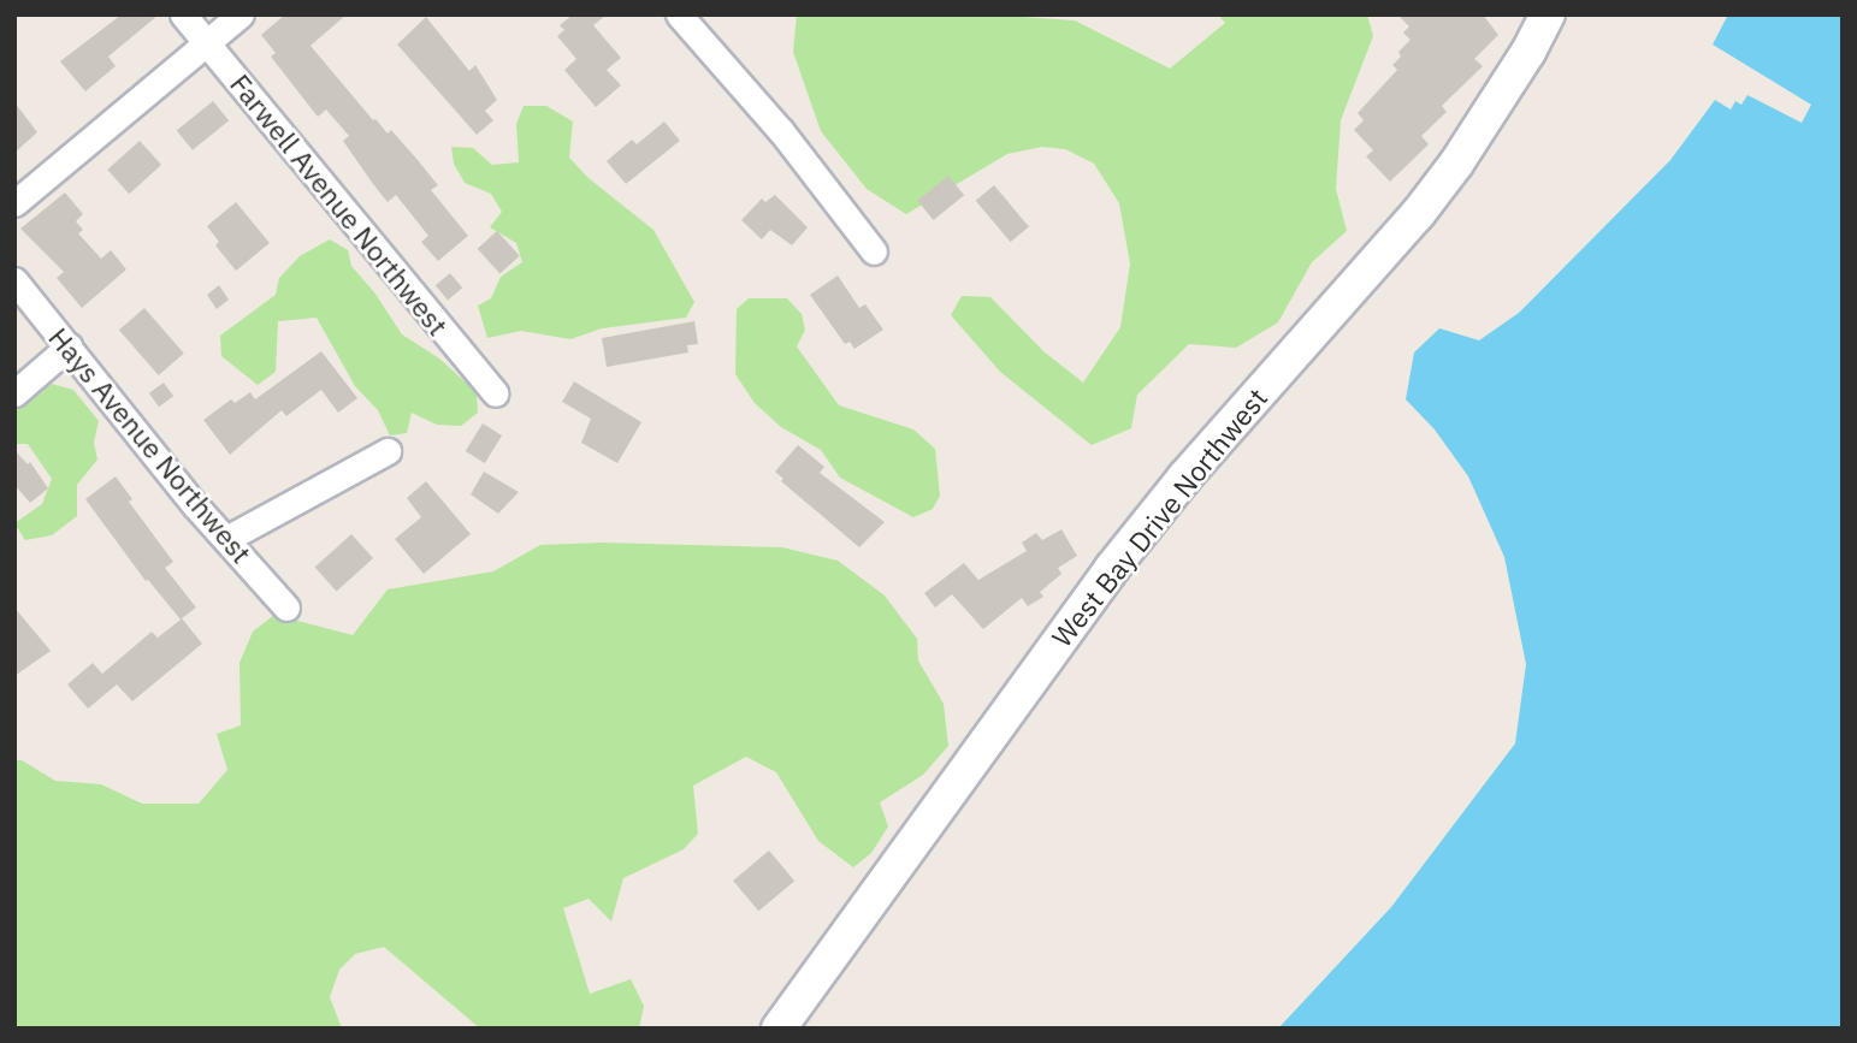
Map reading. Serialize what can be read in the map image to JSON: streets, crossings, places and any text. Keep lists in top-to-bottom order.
{
  "streets": {
    "street": ["Farwell Avenue Northwest", "Hays Avenue Northwest", "West Bay Drive Northwest"]
  }
}
